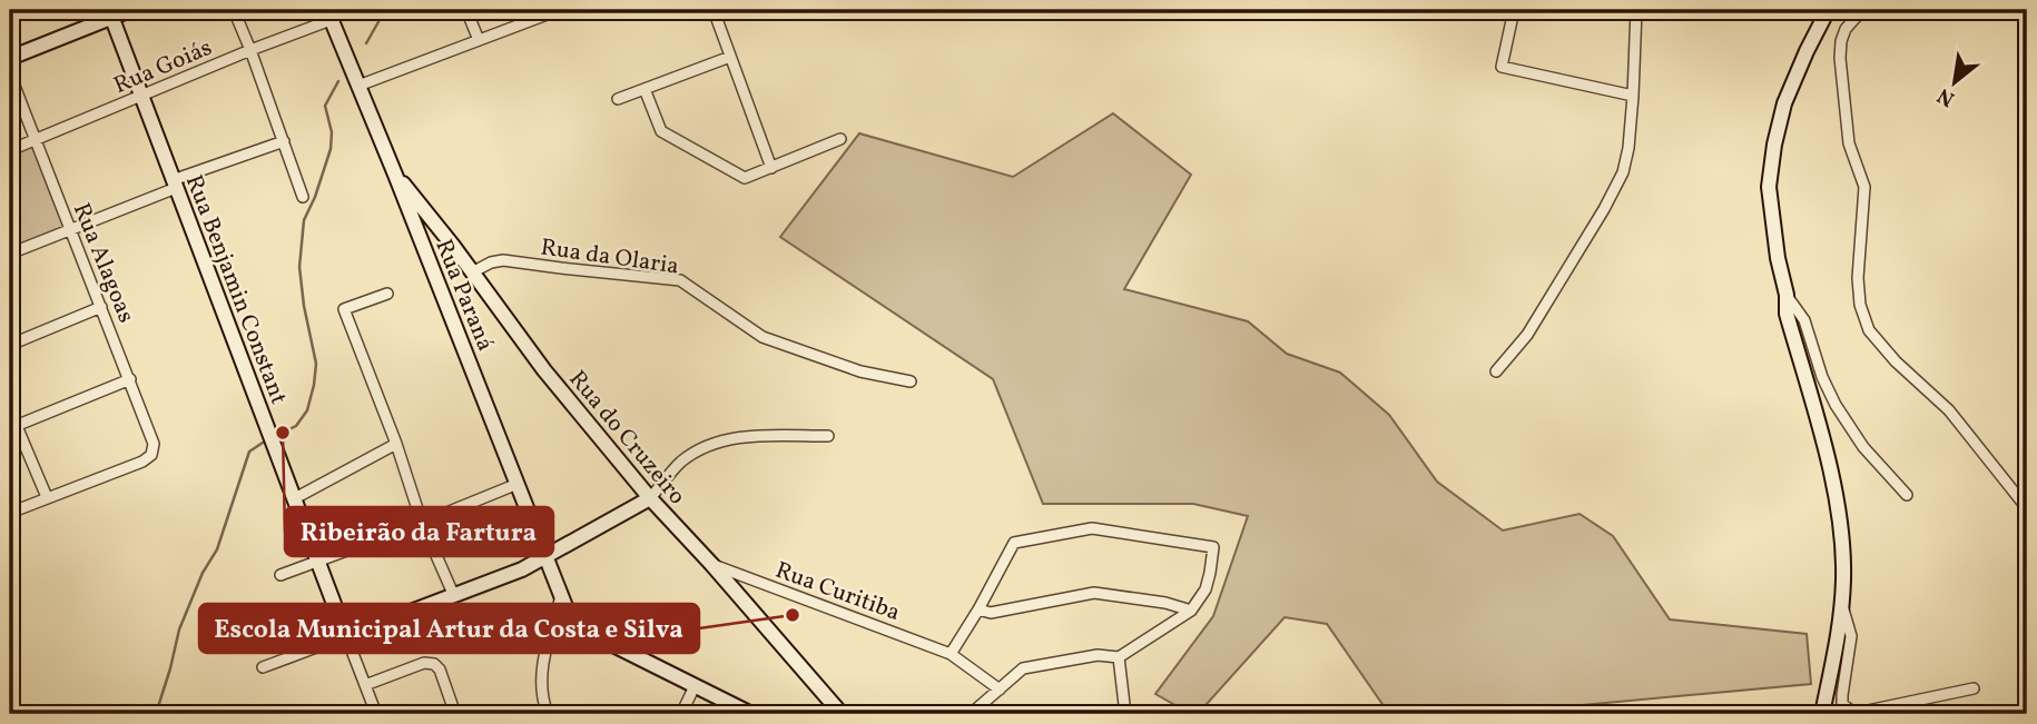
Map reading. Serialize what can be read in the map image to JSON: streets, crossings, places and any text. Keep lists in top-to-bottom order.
{
  "streets": {
    "street": [
      "Rua Goiás",
      "Rua da Olaria",
      "Rua Alagoas",
      "Rua Benjamin Constant",
      "Rua Paraná",
      "Rua do Cruzeiro",
      "Rua Curitiba"
    ]
  },
  "crossings": [
    ["Rua Goiás", "Rua Alagoas"],
    ["Rua Goiás", "Rua Benjamin Constant"],
    ["Rua Goiás", "Rua Paraná"],
    ["Rua da Olaria", "Rua do Cruzeiro"],
    ["Rua Paraná", "Rua do Cruzeiro"],
    ["Rua do Cruzeiro", "Rua Curitiba"]
  ],
  "places": ["Ribeirão da Fartura", "Escola Municipal Artur da Costa e Silva"],
  "north": "bottom left"
}
